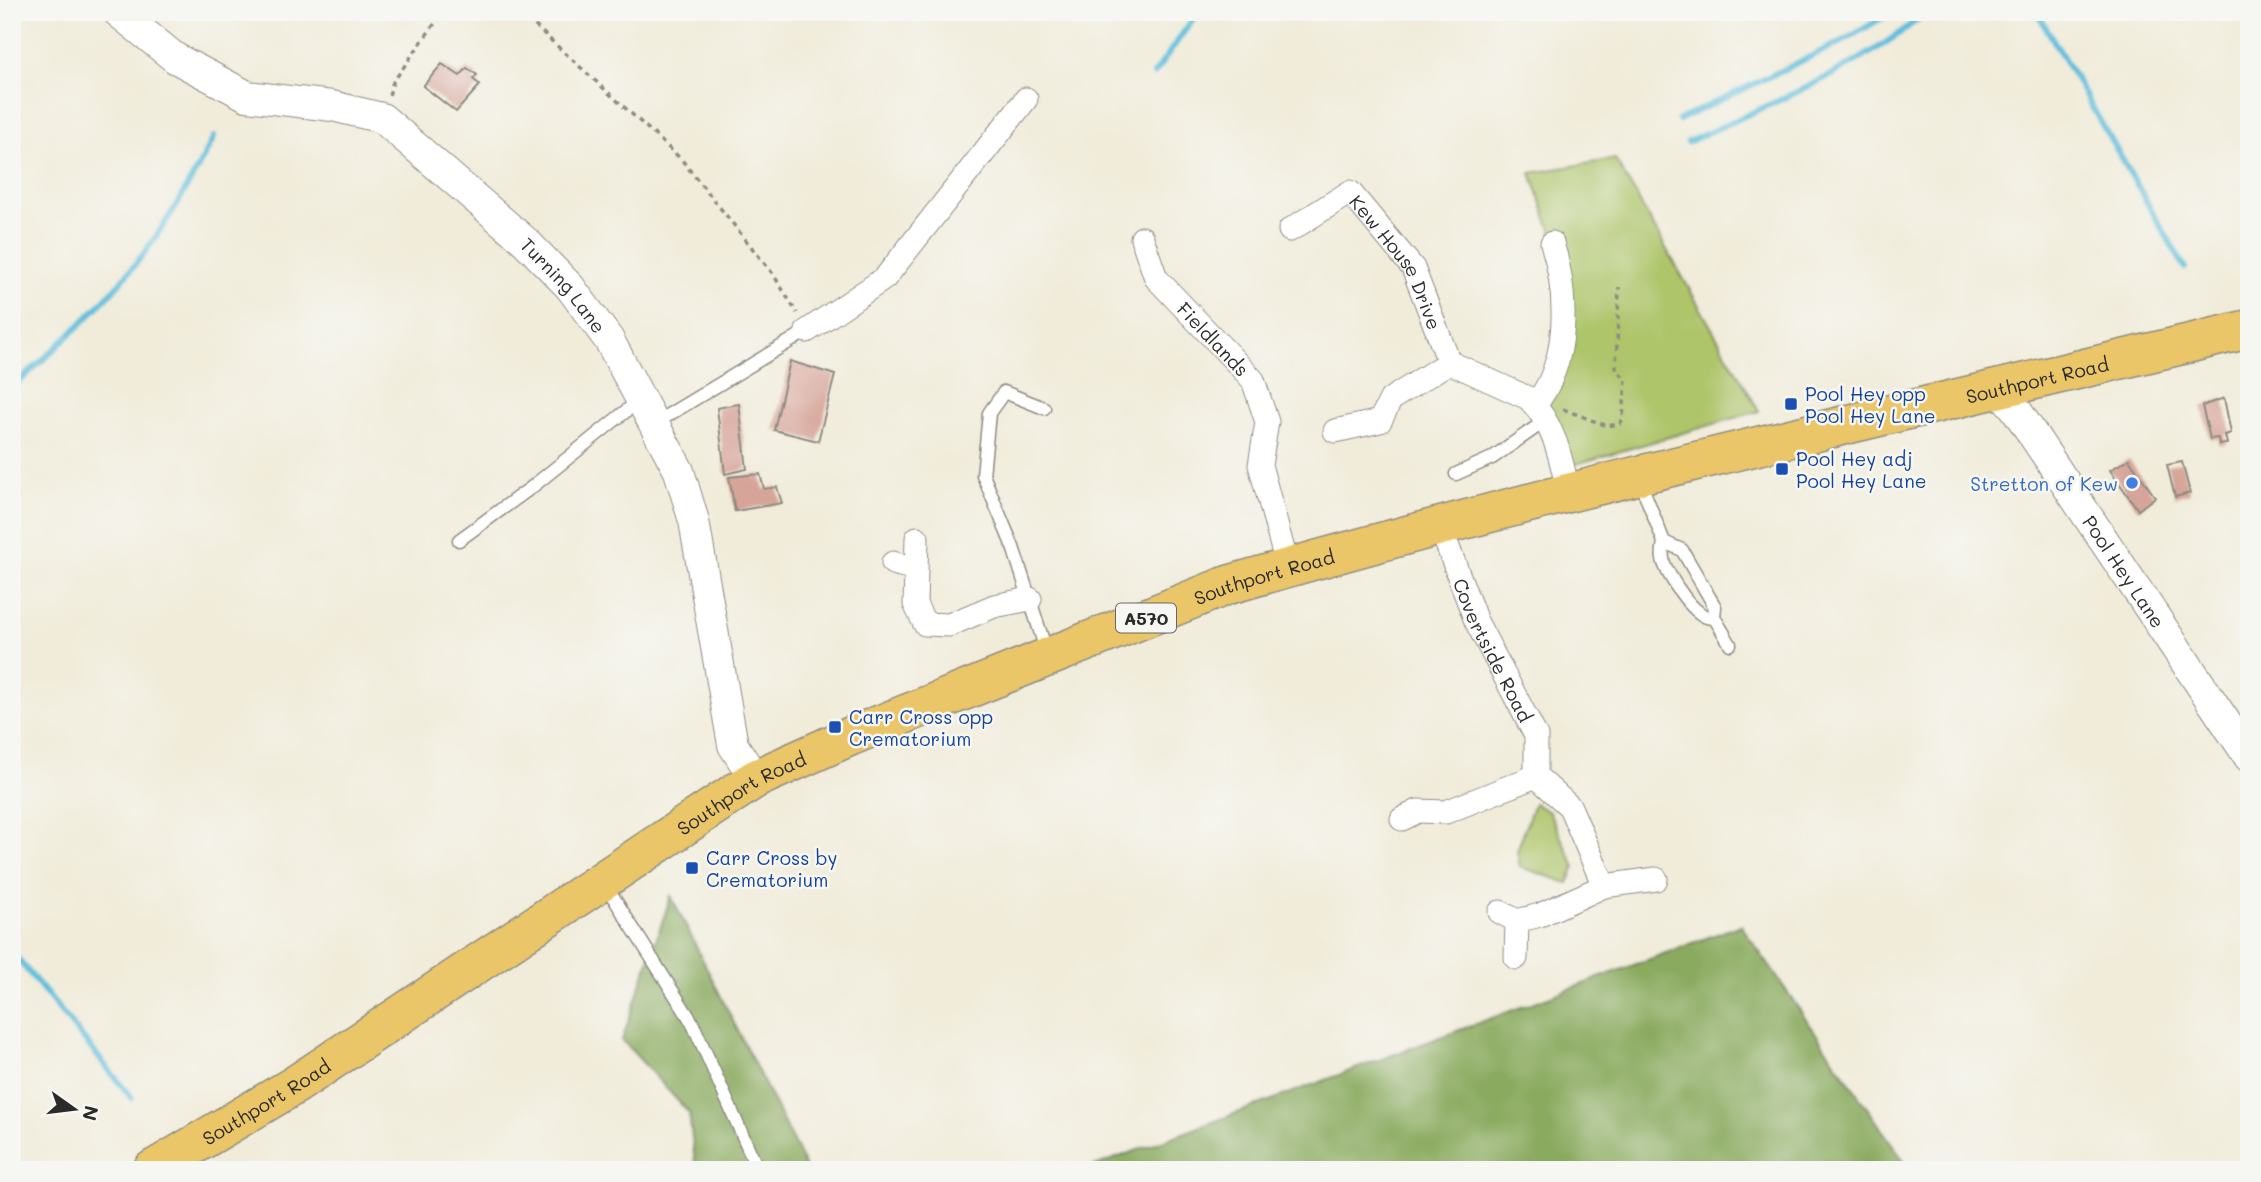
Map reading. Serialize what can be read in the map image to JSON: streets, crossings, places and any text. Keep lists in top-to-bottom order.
{
  "streets": {
    "highway": ["Southport Road", "A570"],
    "street": [
      "Kew House Drive",
      "Turning Lane",
      "Fieldlands",
      "Pool Hey Lane",
      "Covertside Road"
    ]
  },
  "crossings": [
    ["Turning Lane", "Southport Road"],
    ["Fieldlands", "Southport Road"],
    ["Southport Road", "Pool Hey Lane"],
    ["Southport Road", "Covertside Road"]
  ],
  "places": {
    "transit": [
      "Pool Hey opp Pool Hey Lane",
      "Pool Hey adj Pool Hey Lane",
      "Carr Cross opp Crematorium",
      "Carr Cross by Crematorium"
    ],
    "other": ["Stretton of Kew"]
  },
  "north": "right"
}
